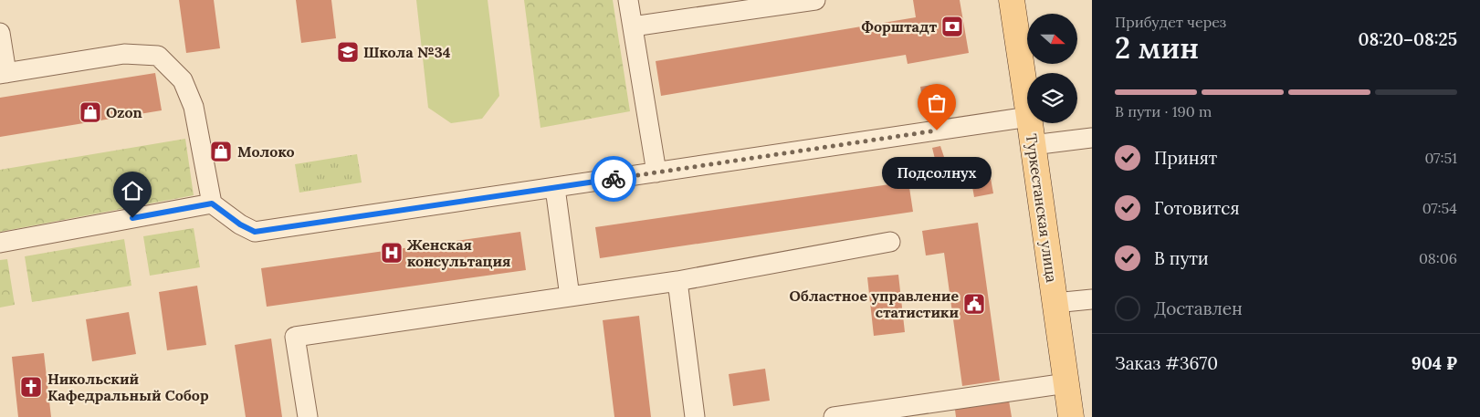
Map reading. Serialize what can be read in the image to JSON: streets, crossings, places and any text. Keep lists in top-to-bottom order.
{
  "streets": {
    "main road": ["Туркестанская улица"]
  },
  "places": {
    "bank": ["Форштадт"],
    "school or university": ["Школа №34"],
    "shop": ["Ozon", "Молоко"],
    "other": ["Подсолнух"],
    "hospital": ["Женская консультация"],
    "public building": ["Областное управление статистики"],
    "church": ["Никольский Кафедральный Собор"]
  },
  "north": "right",
  "page": {
    "heading": ["2 мин", "Прибудет через", "08:20–08:25"],
    "panel": ["Заказ #3670", "904 ₽"],
    "bar": "В пути · 190 m",
    "list": [
      ["Принят", "07:51"],
      ["Готовится", "07:54"],
      ["В пути", "08:06"],
      "Доставлен"
    ],
    "bubble": "Подсолнух"
  }
}
